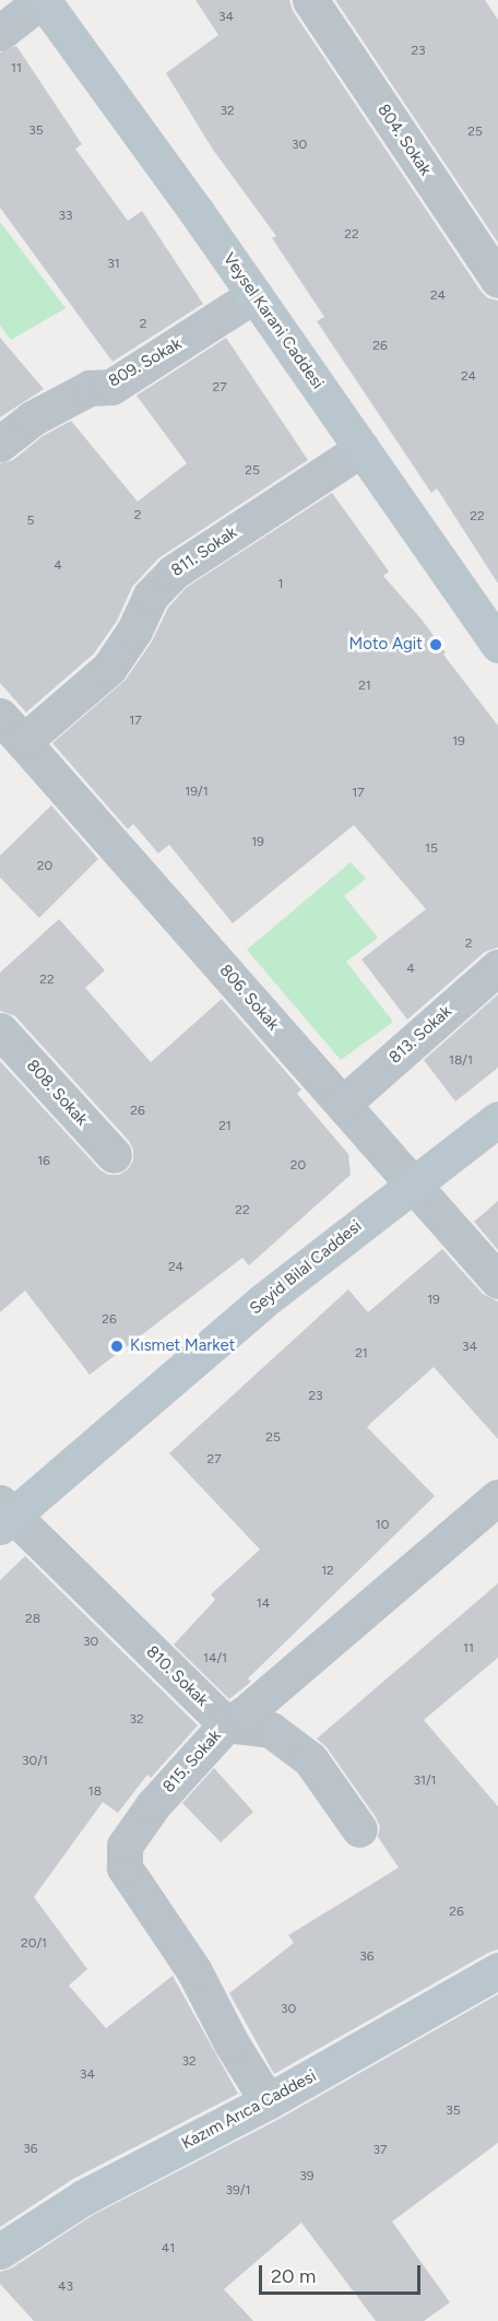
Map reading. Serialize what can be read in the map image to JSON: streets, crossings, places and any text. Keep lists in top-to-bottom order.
{
  "streets": {
    "street": [
      "804. Sokak",
      "Veysel Karani Caddesi",
      "809. Sokak",
      "811. Sokak",
      "806. Sokak",
      "813. Sokak",
      "808. Sokak",
      "Seyid Bilal Caddesi",
      "810. Sokak",
      "815. Sokak",
      "Kazım Arıca Caddesi"
    ]
  },
  "crossings": [
    ["Veysel Karani Caddesi", "809. Sokak"],
    ["Veysel Karani Caddesi", "811. Sokak"],
    ["811. Sokak", "806. Sokak"],
    ["806. Sokak", "813. Sokak"],
    ["806. Sokak", "Seyid Bilal Caddesi"],
    ["Seyid Bilal Caddesi", "810. Sokak"],
    ["810. Sokak", "815. Sokak"],
    ["815. Sokak", "Kazım Arıca Caddesi"]
  ],
  "places": ["Moto Agit", "Kısmet Market"],
  "house_numbers": [
    "34",
    "23",
    "11",
    "32",
    "35",
    "25",
    "30",
    "33",
    "22",
    "31",
    "24",
    "2",
    "26",
    "24",
    "27",
    "25",
    "2",
    "22",
    "5",
    "4",
    "1",
    "21",
    "17",
    "19",
    "19/1",
    "17",
    "19",
    "15",
    "20",
    "2",
    "4",
    "22",
    "18/1",
    "26",
    "21",
    "16",
    "20",
    "22",
    "24",
    "19",
    "26",
    "34",
    "21",
    "23",
    "25",
    "27",
    "10",
    "12",
    "14",
    "28",
    "30",
    "11",
    "14/1",
    "32",
    "30/1",
    "31/1",
    "18",
    "26",
    "20/1",
    "36",
    "30",
    "32",
    "34",
    "35",
    "36",
    "37",
    "39",
    "39/1",
    "41",
    "43"
  ],
  "scale_bar": "20 m"
}
